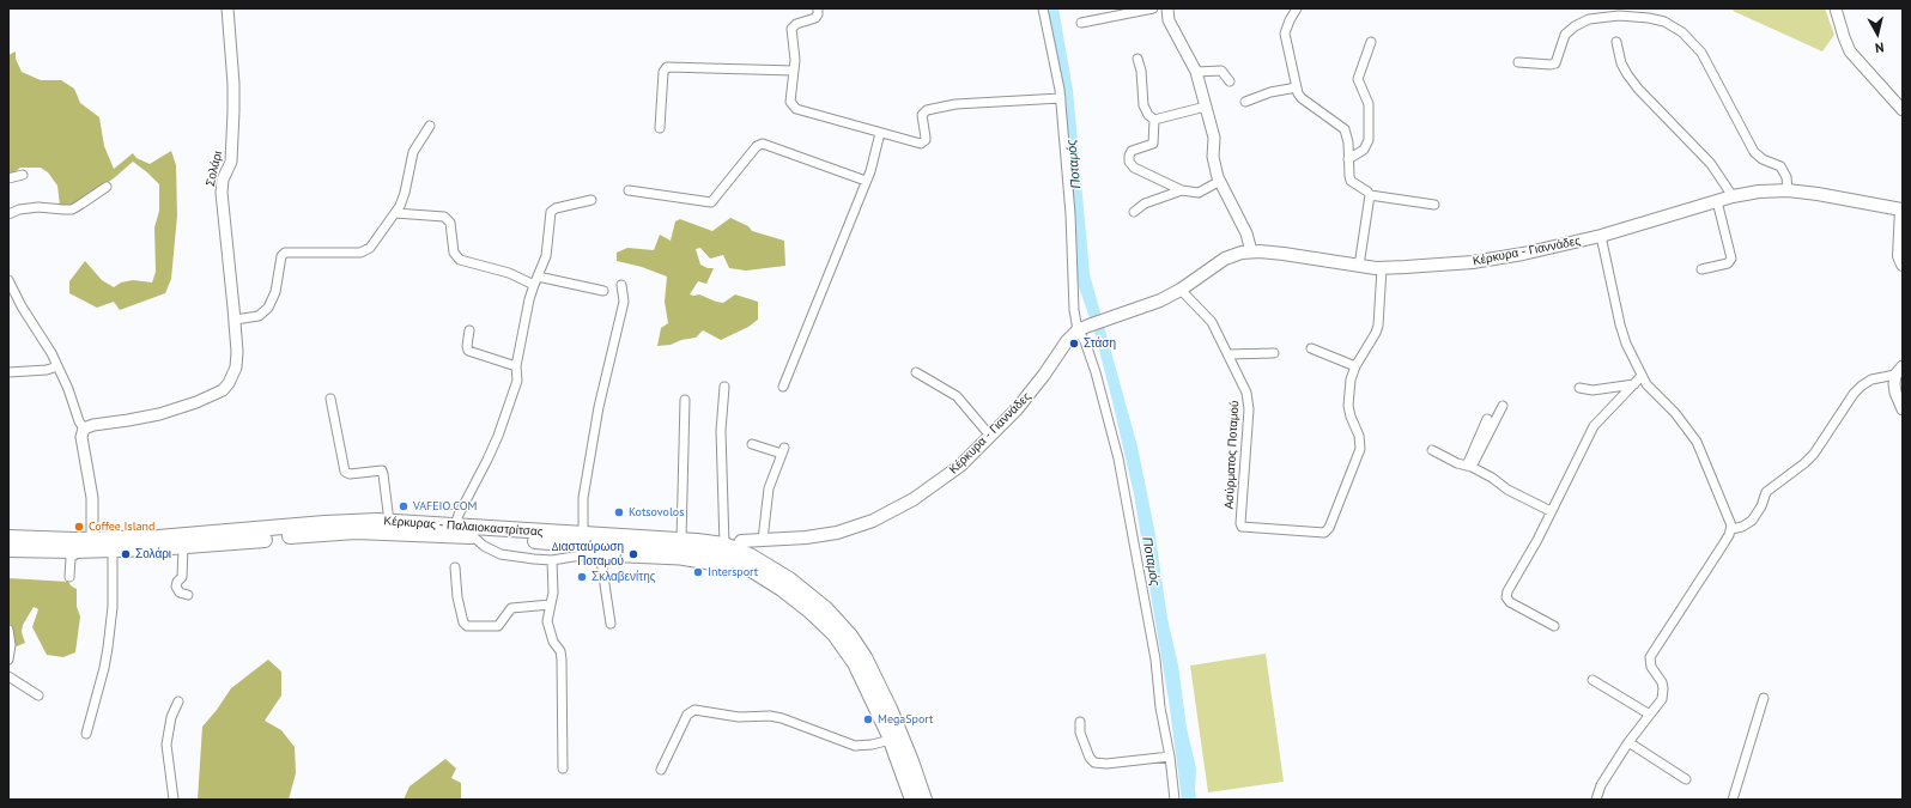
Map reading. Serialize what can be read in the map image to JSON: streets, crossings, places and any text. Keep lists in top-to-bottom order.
{
  "streets": {
    "main road": ["Κέρκυρα - Γιαννάδες", "Κέρκυρας - Παλαιοκαστρίτσας"],
    "street": ["Σολάρι", "Ασύρματος Ποταμού"]
  },
  "crossings": [
    ["Κέρκυρα - Γιαννάδες", "Ασύρματος Ποταμού"]
  ],
  "water": ["Ποταμός"],
  "places": [
    "Στάση",
    "VAFEIO.COM",
    "Kotsovolos",
    "Coffee Island",
    "Σολάρι",
    "Διασταύρωση Ποταμού",
    "Intersport",
    "Σκλαβενίτης",
    "MegaSport"
  ],
  "north": "bottom"
}
